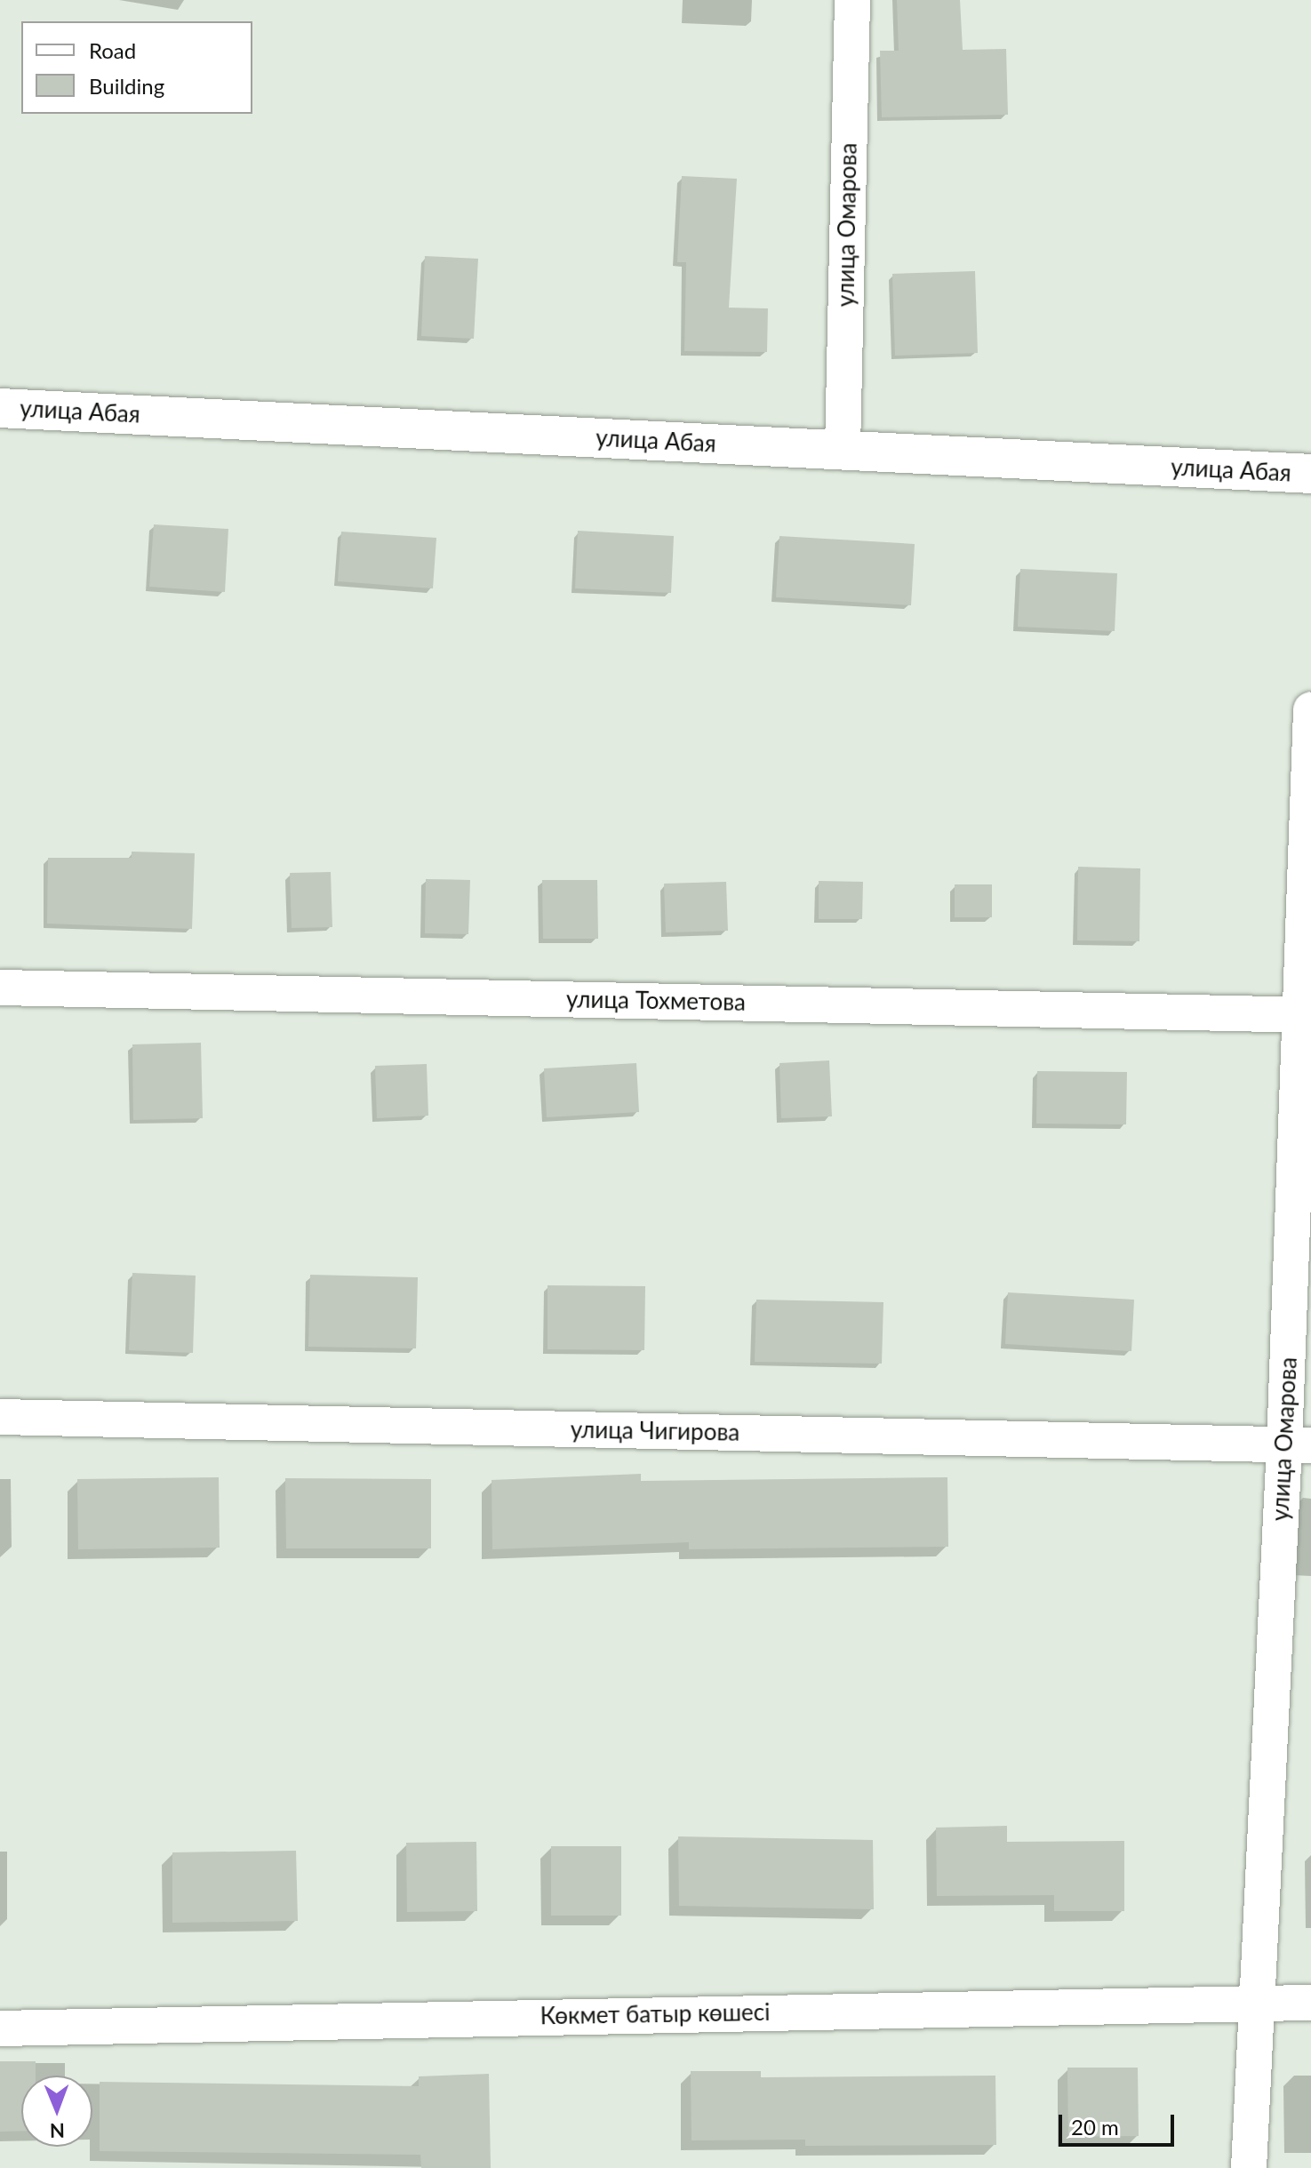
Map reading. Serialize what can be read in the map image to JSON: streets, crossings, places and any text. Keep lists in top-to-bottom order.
{
  "streets": {
    "street": [
      "улица Омарова",
      "улица Абая",
      "улица Тохметова",
      "улица Чигирова",
      "Көкмет батыр көшесі"
    ]
  },
  "crossings": [
    ["улица Омарова", "улица Абая"],
    ["улица Омарова", "улица Тохметова"],
    ["улица Омарова", "улица Чигирова"],
    ["улица Омарова", "Көкмет батыр көшесі"]
  ],
  "legend": ["Road", "Building"],
  "scale_bar": "20 m",
  "north": "bottom"
}
